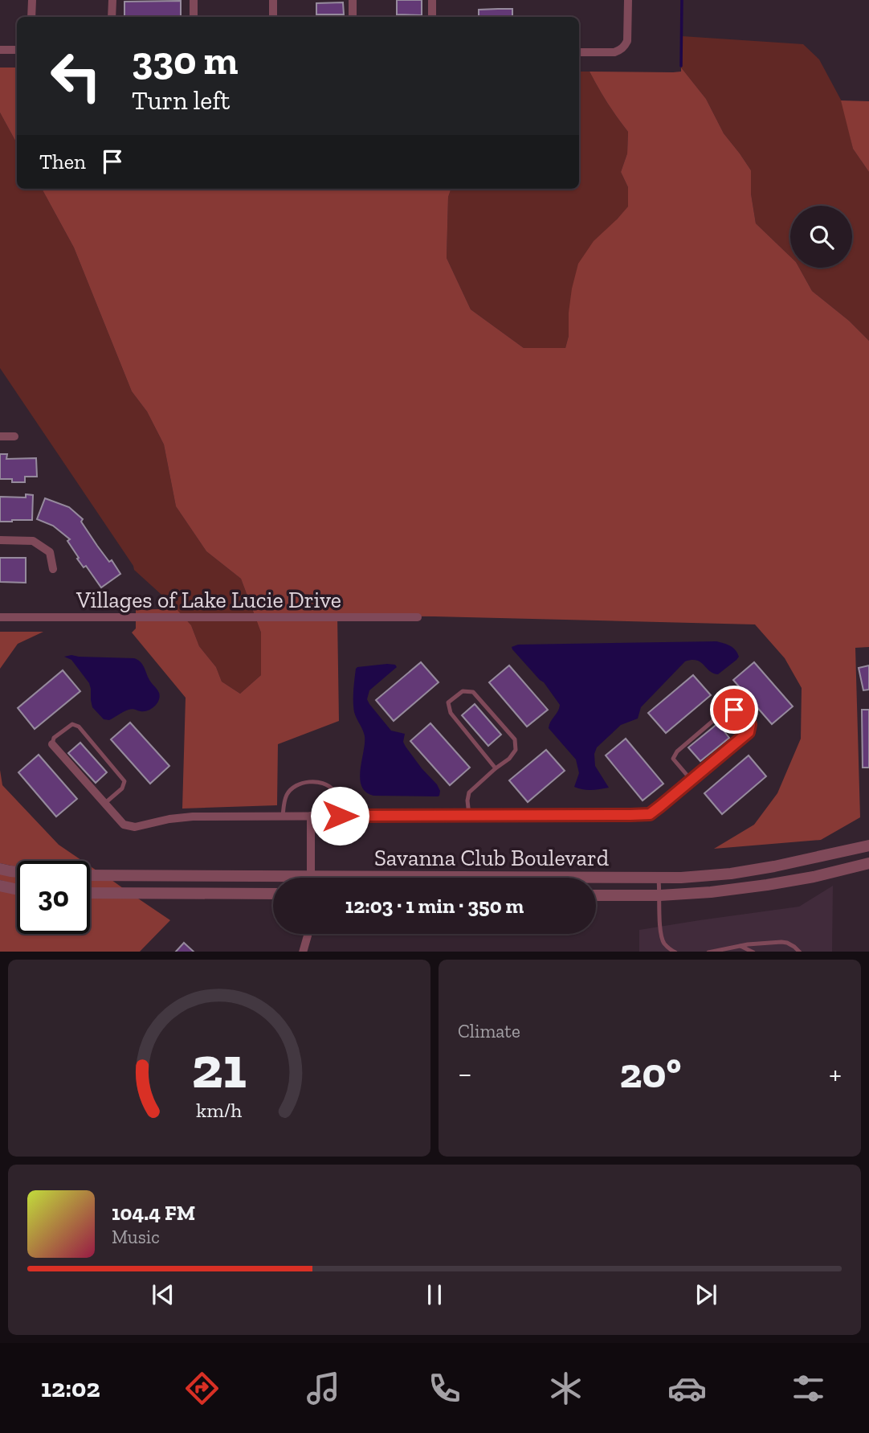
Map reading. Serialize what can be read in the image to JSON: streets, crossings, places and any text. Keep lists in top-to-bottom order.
{
  "streets": {
    "street": ["Villages of Lake Lucie Drive", "Savanna Club Boulevard"]
  },
  "page": {
    "turn": ["330 m", "Turn left"],
    "then": "Then",
    "limit": "30",
    "trip": "12:03 · 1 min · 350 m",
    "tile": "Climate",
    "heat": ["−", "20°", "+"],
    "song": ["104.4 FM", "Music"],
    "tabs": "12:02",
    "gauge": ["21", "km/h"]
  }
}
